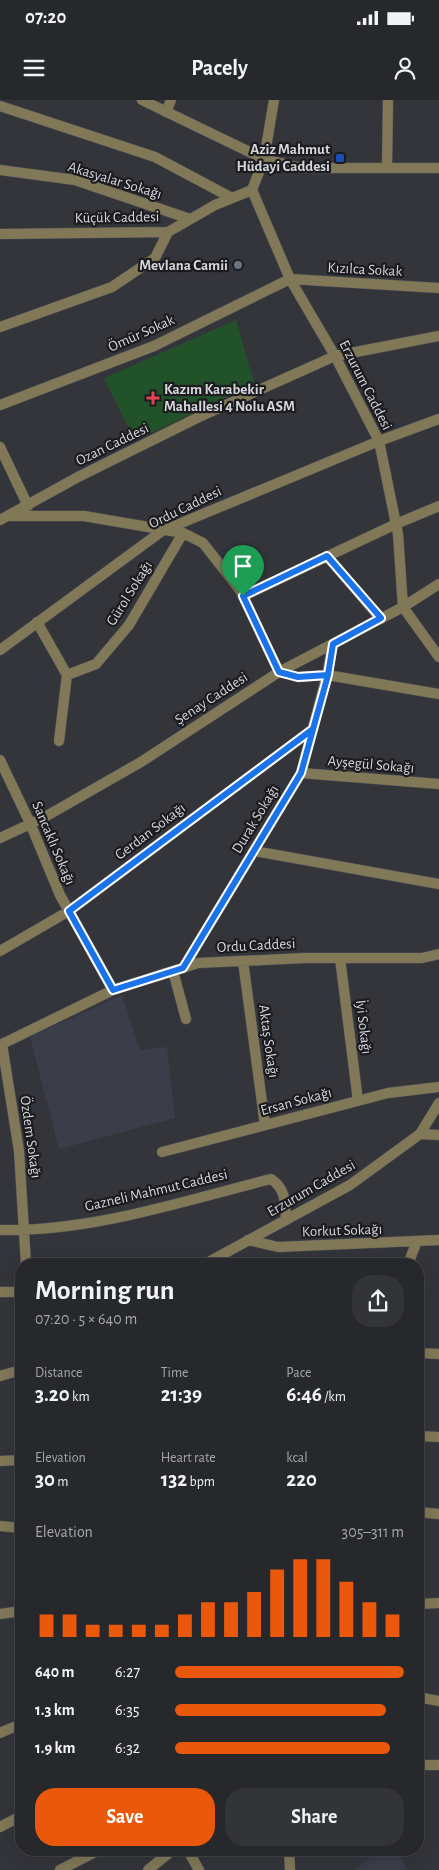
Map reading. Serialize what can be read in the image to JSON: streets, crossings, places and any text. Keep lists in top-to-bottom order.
{
  "streets": {
    "street": [
      "Akasyalar Sokağı",
      "Küçük Caddesi",
      "Kızılca Sokak",
      "Ömür Sokak",
      "Erzurum Caddesi",
      "Ozan Caddesi",
      "Ordu Caddesi",
      "Gürol Sokağı",
      "Şenay Caddesi",
      "Ayşegül Sokağı",
      "Durak Sokağı",
      "Gerdan Sokağı",
      "Sancaklı Sokağı",
      "İyi Sokağı",
      "Aktaş Sokağı",
      "Ersan Sokağı",
      "Özdem Sokağı",
      "Gazneli Mahmut Caddesi",
      "Korkut Sokağı"
    ]
  },
  "crossings": [
    ["Akasyalar Sokağı", "Küçük Caddesi"],
    ["Küçük Caddesi", "Erzurum Caddesi"],
    ["Kızılca Sokak", "Ömür Sokak"],
    ["Kızılca Sokak", "Erzurum Caddesi"],
    ["Ömür Sokak", "Erzurum Caddesi"],
    ["Erzurum Caddesi", "Ozan Caddesi"],
    ["Erzurum Caddesi", "Ordu Caddesi"],
    ["Erzurum Caddesi", "Şenay Caddesi"],
    ["Erzurum Caddesi", "Gazneli Mahmut Caddesi"],
    ["Erzurum Caddesi", "Korkut Sokağı"],
    ["Ordu Caddesi", "Durak Sokağı"],
    ["Ordu Caddesi", "Sancaklı Sokağı"],
    ["Ordu Caddesi", "İyi Sokağı"],
    ["Ordu Caddesi", "Aktaş Sokağı"],
    ["Ordu Caddesi", "Özdem Sokağı"],
    ["Şenay Caddesi", "Durak Sokağı"],
    ["Şenay Caddesi", "Sancaklı Sokağı"],
    ["Ayşegül Sokağı", "Durak Sokağı"],
    ["Durak Sokağı", "Gerdan Sokağı"],
    ["Gerdan Sokağı", "Sancaklı Sokağı"],
    ["İyi Sokağı", "Ersan Sokağı"],
    ["Aktaş Sokağı", "Ersan Sokağı"],
    ["Özdem Sokağı", "Gazneli Mahmut Caddesi"]
  ],
  "places": {
    "transit": ["Aziz Mahmut Hüdayi Caddesi"],
    "other": ["Mevlana Camii"],
    "health": ["Kazım Karabekir Mahallesi 4 Nolu ASM"]
  },
  "page": {
    "status": "07:20",
    "header": "Pacely",
    "heading": ["Morning run", "07:20 · 5 × 640 m"],
    "stats": [
      ["Distance", "3.20 km"],
      ["Time", "21:39"],
      ["Pace", "6:46 /km"],
      ["Elevation", "30 m"],
      ["Heart rate", "132 bpm"],
      ["kcal", "220"]
    ],
    "chart": ["Elevation", "305–311 m"],
    "list": [
      {
        "name": "640 m",
        "note": "6:27"
      },
      {
        "name": "1.3 km",
        "note": "6:35"
      },
      {
        "name": "1.9 km",
        "note": "6:32"
      }
    ],
    "buttons": ["Save", "Share"]
  }
}
